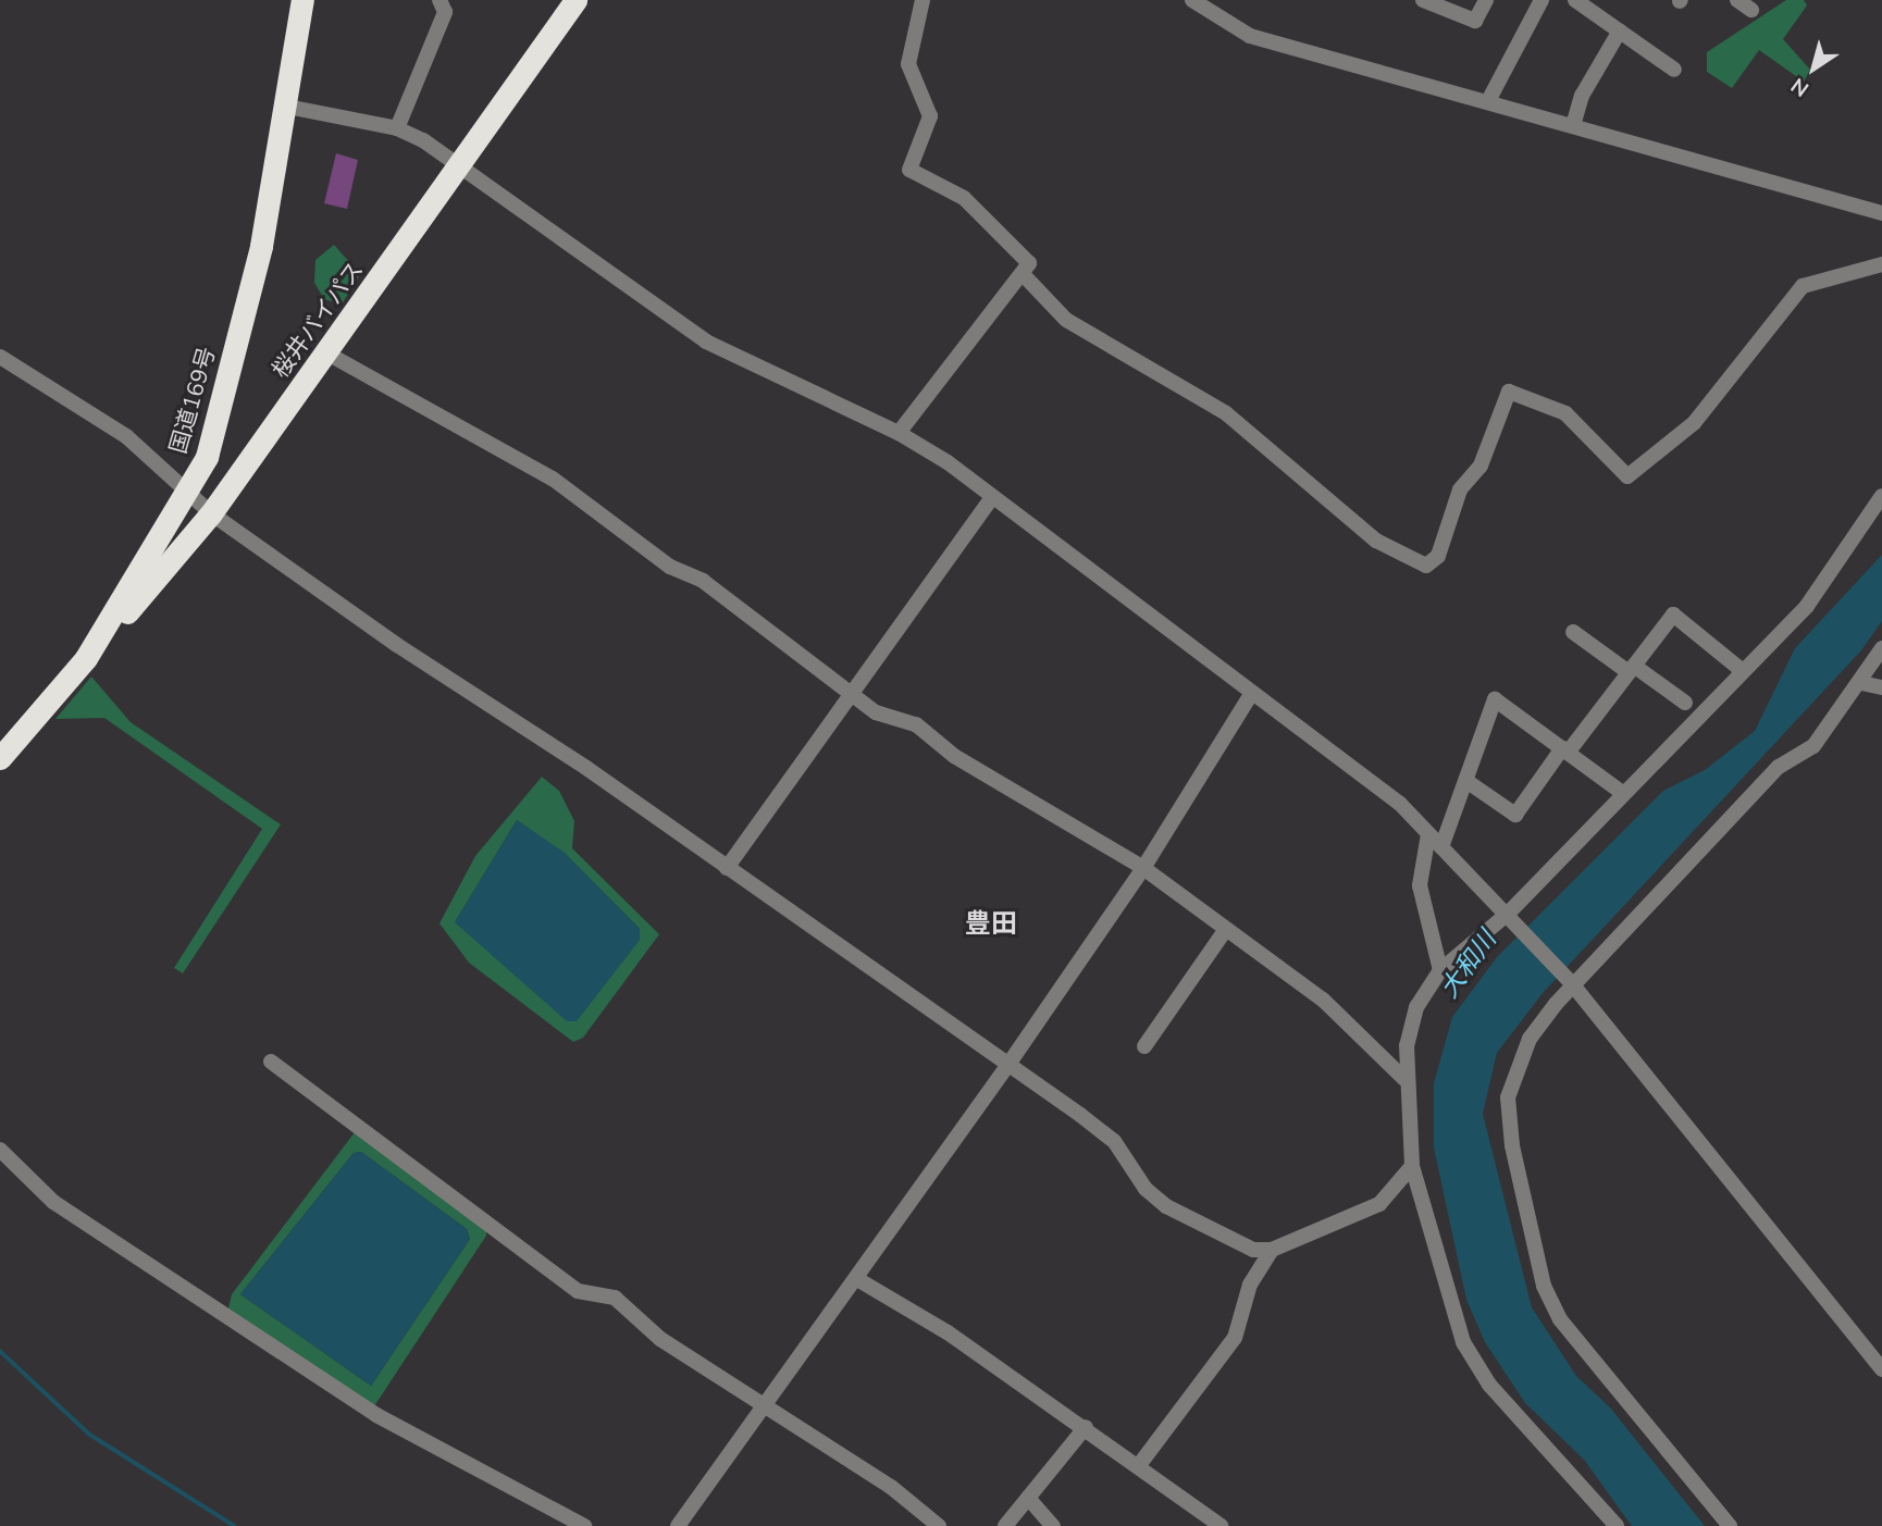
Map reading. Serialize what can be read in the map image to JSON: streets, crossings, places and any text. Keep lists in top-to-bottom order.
{
  "streets": {
    "highway": ["桜井バイパス", "国道169号"]
  },
  "crossings": [
    ["桜井バイパス", "国道169号"]
  ],
  "districts": ["豊田"],
  "water": ["大和川"],
  "north": "bottom left"
}
